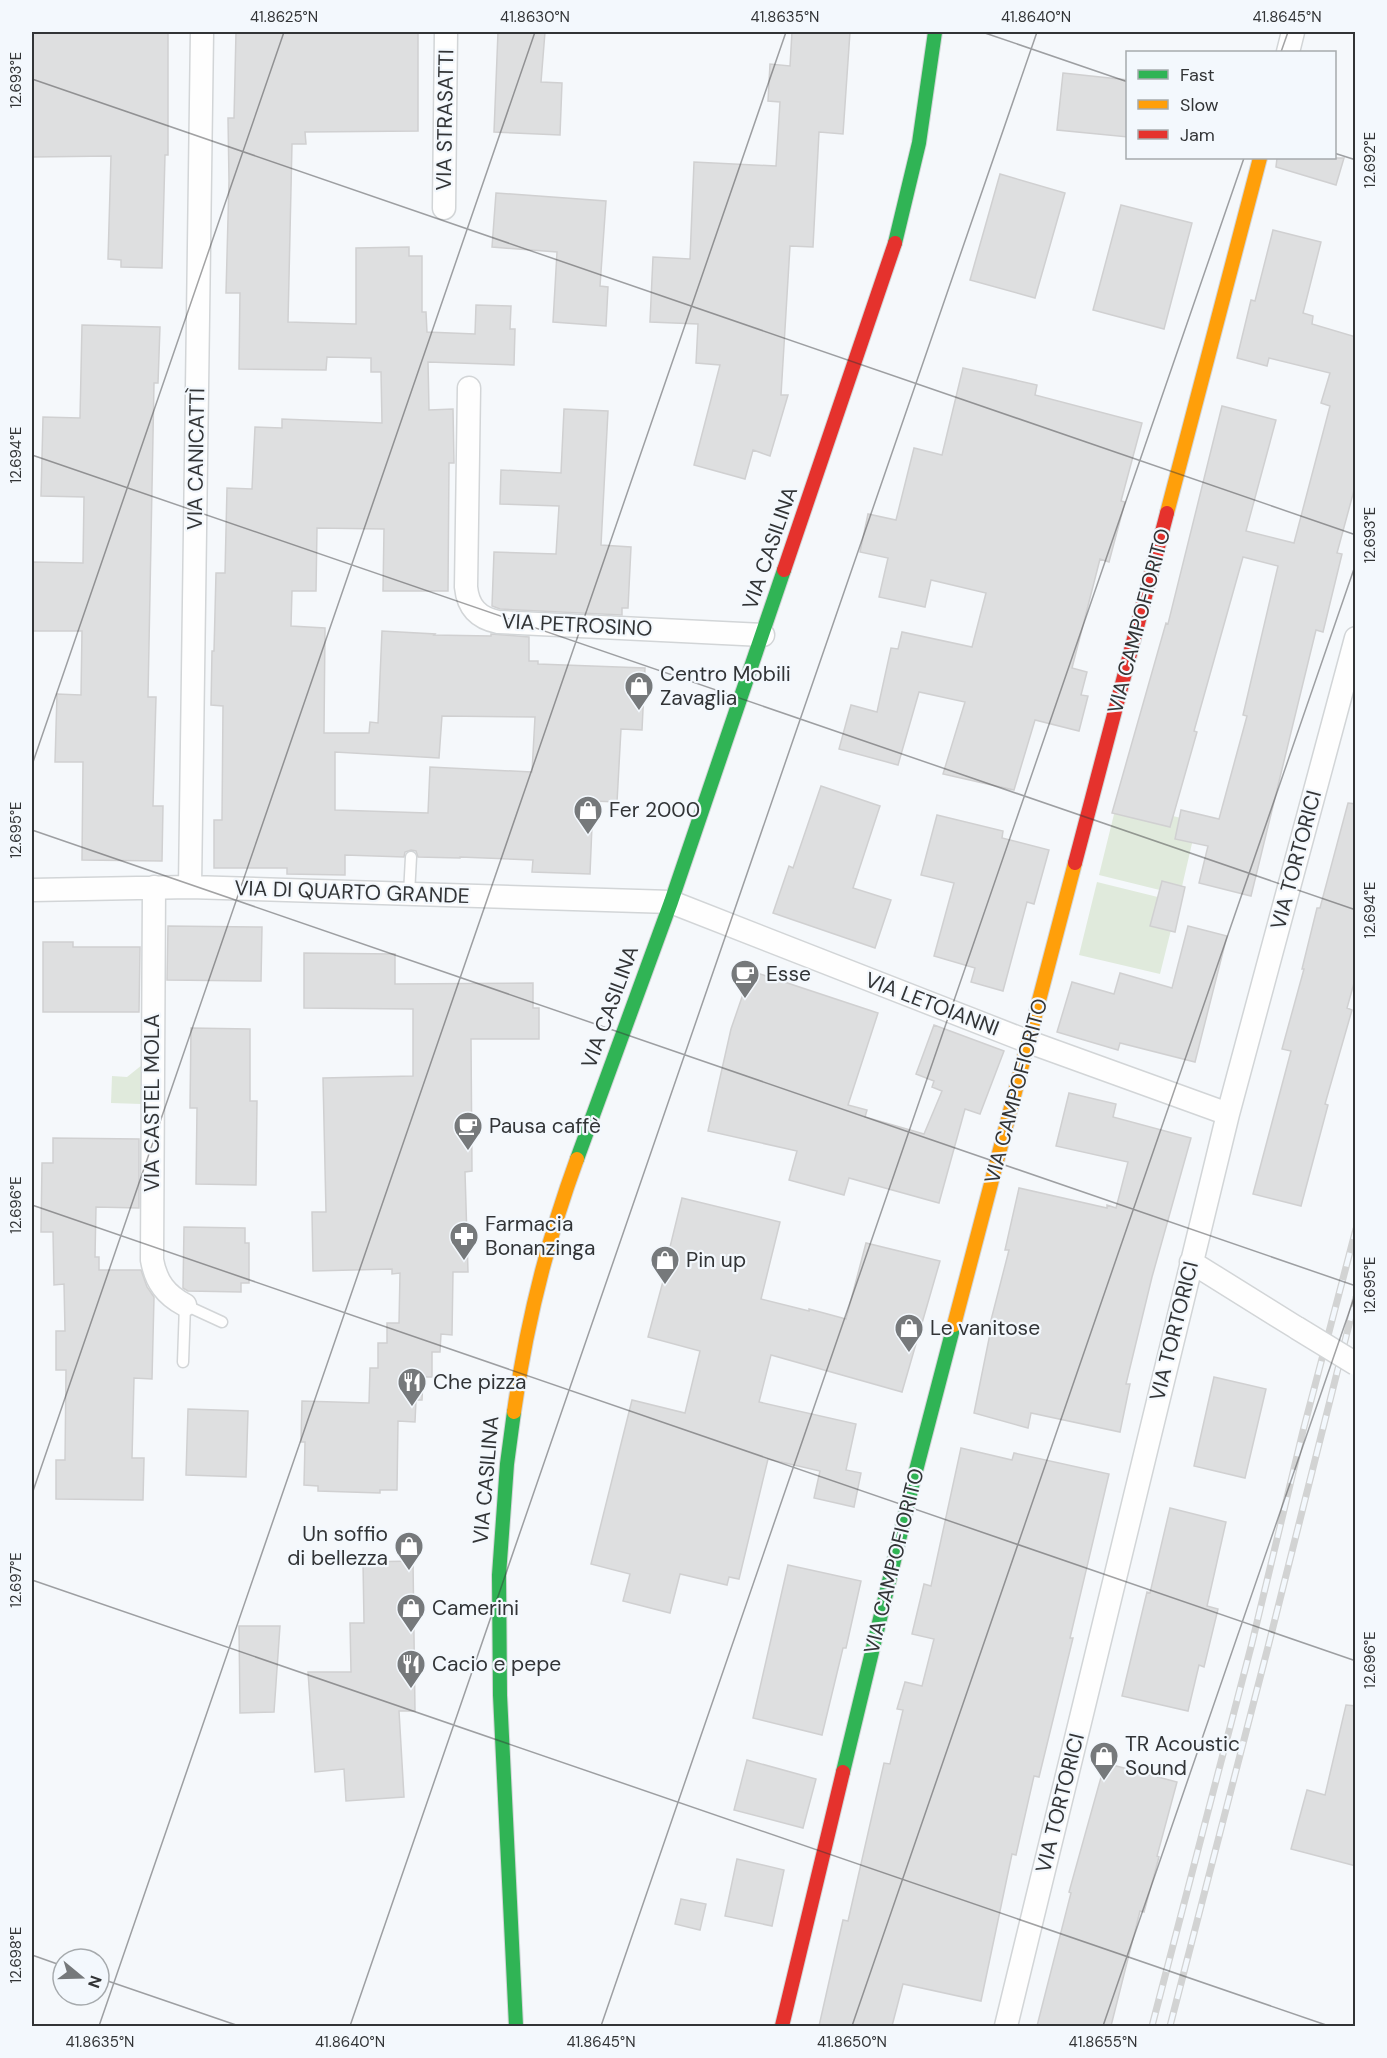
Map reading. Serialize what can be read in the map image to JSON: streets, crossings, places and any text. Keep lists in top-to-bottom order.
{
  "streets": {
    "main road": ["VIA CASILINA", "VIA CAMPOFIORITO"],
    "street": [
      "VIA STRASATTI",
      "VIA CANICATTÌ",
      "VIA PETROSINO",
      "VIA TORTORICI",
      "VIA DI QUARTO GRANDE",
      "VIA LETOIANNI",
      "VIA CASTEL MOLA"
    ]
  },
  "crossings": [
    ["VIA CANICATTÌ", "VIA DI QUARTO GRANDE"],
    ["VIA CASILINA", "VIA PETROSINO"],
    ["VIA CASILINA", "VIA DI QUARTO GRANDE"],
    ["VIA CASILINA", "VIA LETOIANNI"],
    ["VIA CAMPOFIORITO", "VIA LETOIANNI"],
    ["VIA TORTORICI", "VIA LETOIANNI"],
    ["VIA DI QUARTO GRANDE", "VIA LETOIANNI"],
    ["VIA DI QUARTO GRANDE", "VIA CASTEL MOLA"]
  ],
  "places": {
    "shop": [
      "Centro Mobili Zavaglia",
      "Fer 2000",
      "Pin up",
      "Le vanitose",
      "Un soffio di bellezza",
      "Camerini",
      "TR Acoustic Sound"
    ],
    "cafe": ["Esse", "Pausa caffè"],
    "pharmacy": ["Farmacia Bonanzinga"],
    "restaurant": ["Che pizza", "Cacio e pepe"]
  },
  "legend": ["Fast", "Slow", "Jam"],
  "north": "right",
  "coordinates": [
    "41.8625°N",
    "41.8630°N",
    "41.8635°N",
    "41.8640°N",
    "41.8645°N",
    "12.693°E",
    "12.692°E",
    "12.694°E",
    "12.695°E",
    "12.696°E",
    "12.697°E",
    "12.698°E",
    "41.8650°N",
    "41.8655°N"
  ]
}
